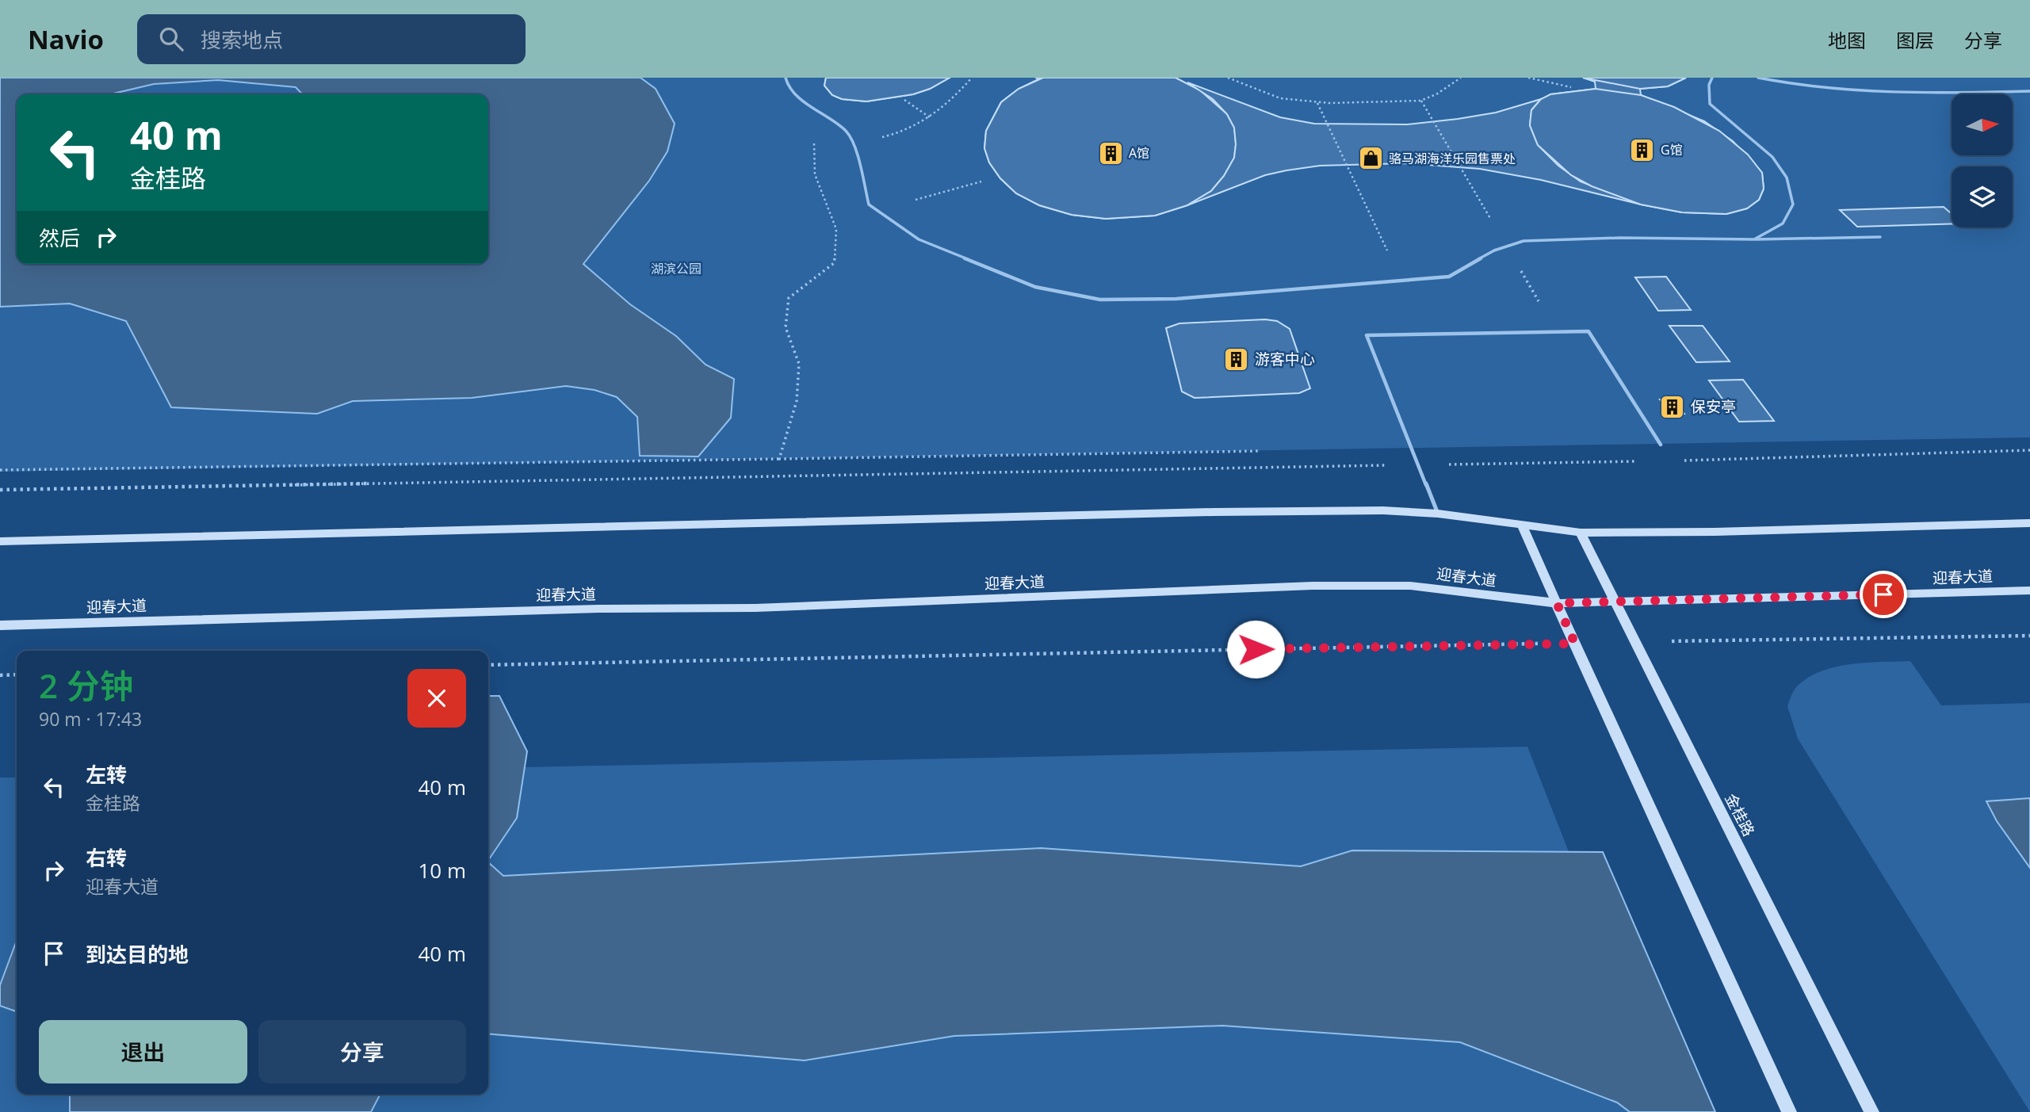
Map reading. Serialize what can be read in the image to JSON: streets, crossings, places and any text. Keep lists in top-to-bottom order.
{
  "streets": {
    "main road": ["迎春大道", "金桂路"]
  },
  "crossings": [
    ["迎春大道", "金桂路"]
  ],
  "parks": ["湖滨公园"],
  "places": {
    "building": [
      "G馆",
      "A馆",
      "游客中心",
      "保安亭"
    ],
    "shop": ["骆马湖海洋乐园售票处"]
  },
  "north": "right",
  "page": {
    "header": "Navio",
    "search": "搜索地点",
    "nav": ["地图", "图层", "分享"],
    "turn": ["40 m", "金桂路"],
    "then": "然后",
    "heading": ["2 分钟", "90 m · 17:43"],
    "list": [
      {
        "name": "左转",
        "note": "金桂路",
        "value": "40 m"
      },
      {
        "name": "右转",
        "note": "迎春大道",
        "value": "10 m"
      },
      {
        "name": "到达目的地",
        "value": "40 m"
      }
    ],
    "buttons": ["退出", "分享"]
  }
}
